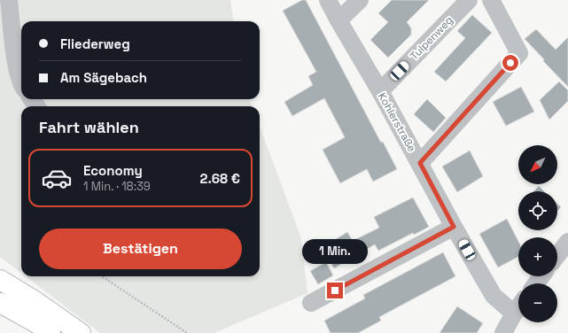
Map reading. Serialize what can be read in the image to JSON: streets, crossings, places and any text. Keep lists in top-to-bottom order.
{
  "streets": {
    "street": ["Tulpenweg", "Kohlerstraße"]
  },
  "crossings": [
    ["Tulpenweg", "Kohlerstraße"]
  ],
  "north": "bottom left",
  "page": {
    "banner": ["Fliederweg", "Am Sägebach"],
    "heading": "Fahrt wählen",
    "map_buttons": ["+", "−"],
    "list": [
      {
        "name": "Economy",
        "note": "1 Min. · 18:39",
        "value": "2.68 €"
      }
    ],
    "buttons": "Bestätigen",
    "bubble": "1 Min."
  }
}
